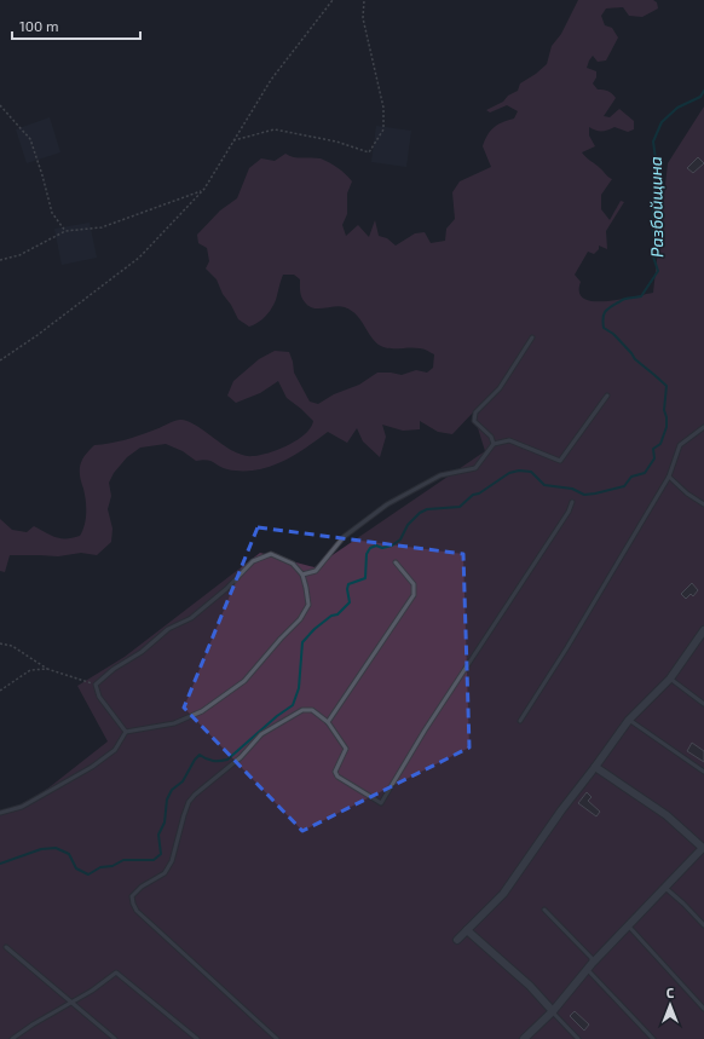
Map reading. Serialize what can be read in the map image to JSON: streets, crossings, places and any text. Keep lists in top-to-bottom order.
{
  "water": ["Разбойщина"],
  "scale_bar": "100 m",
  "north": "top"
}
